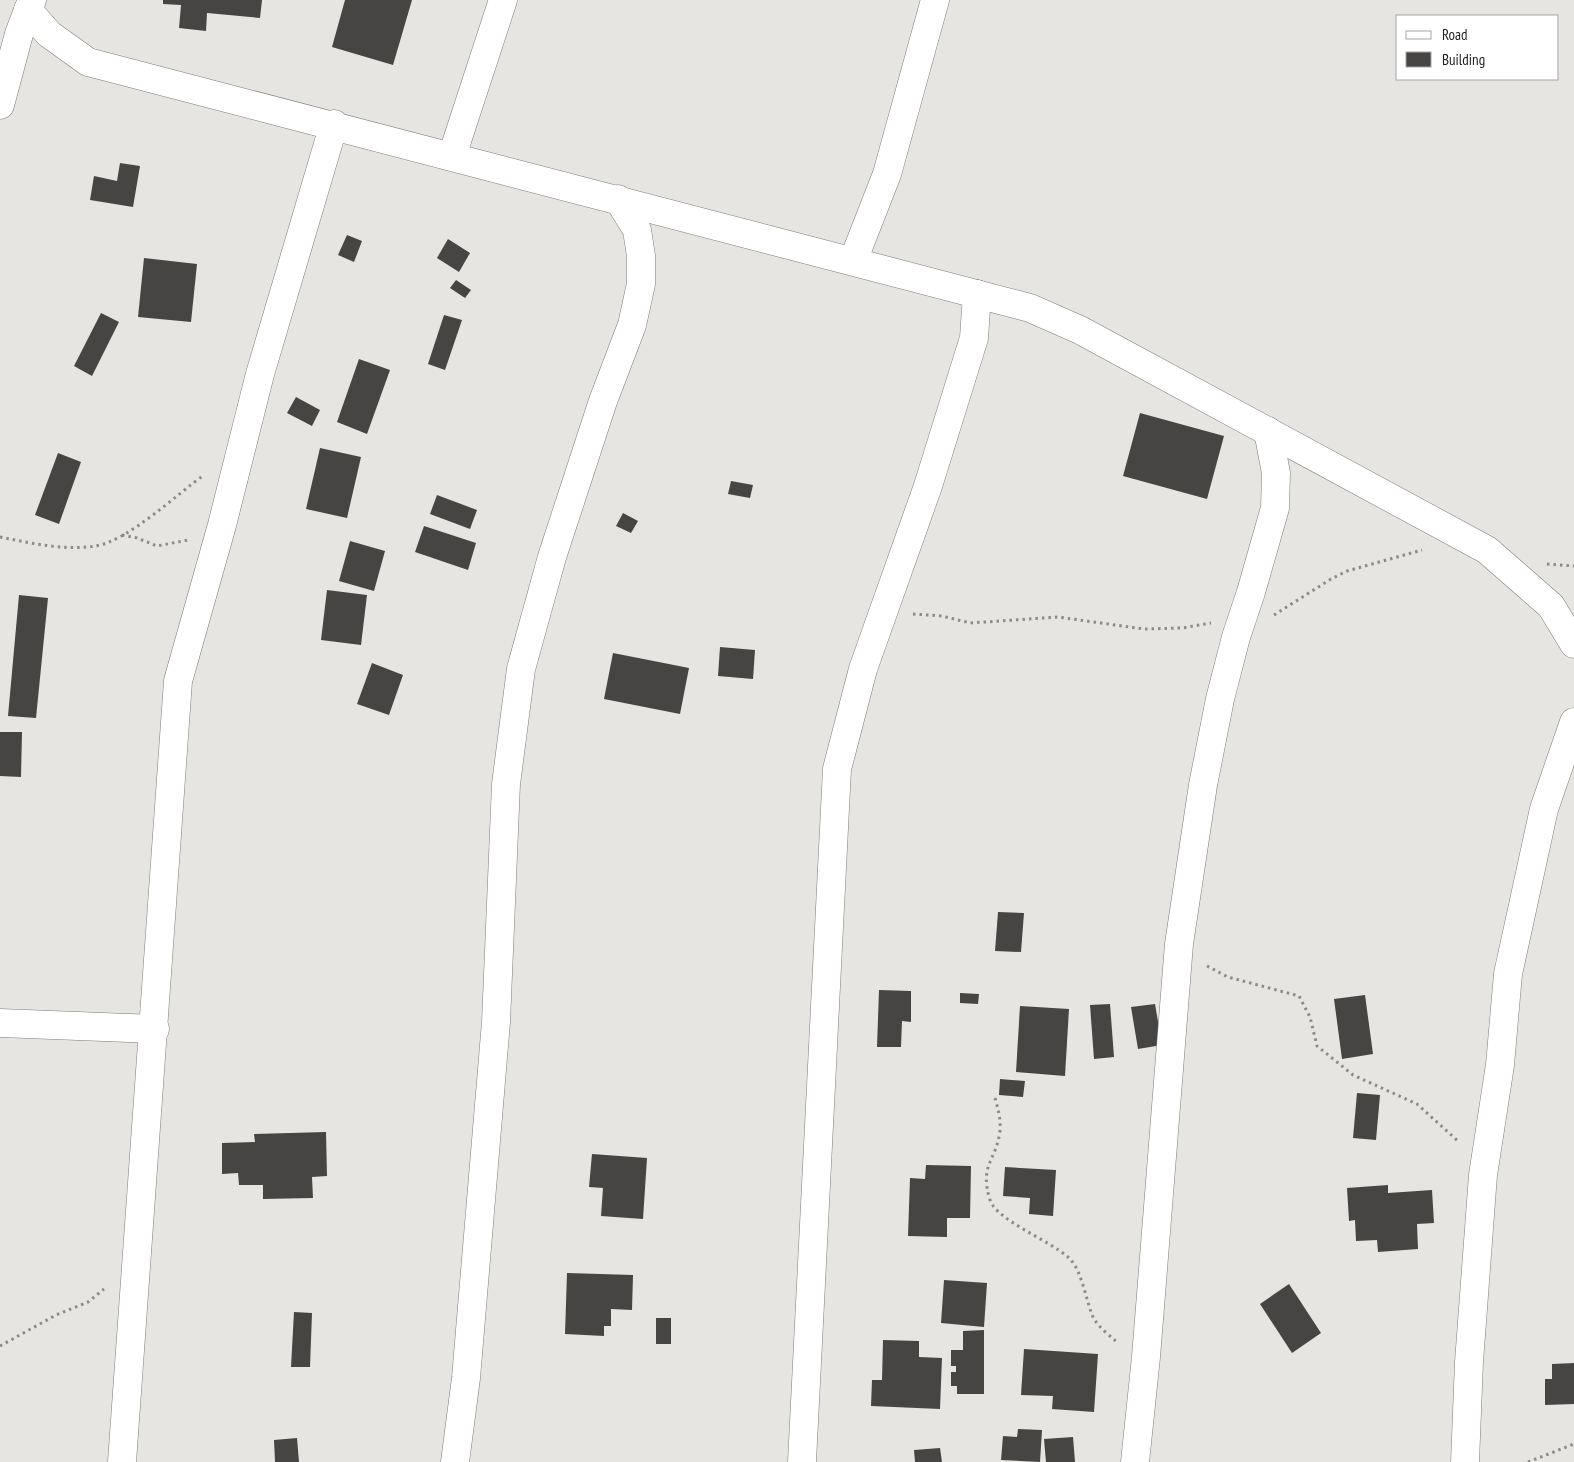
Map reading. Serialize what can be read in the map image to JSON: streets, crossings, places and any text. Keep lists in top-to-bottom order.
{
  "legend": ["Road", "Building"]
}
